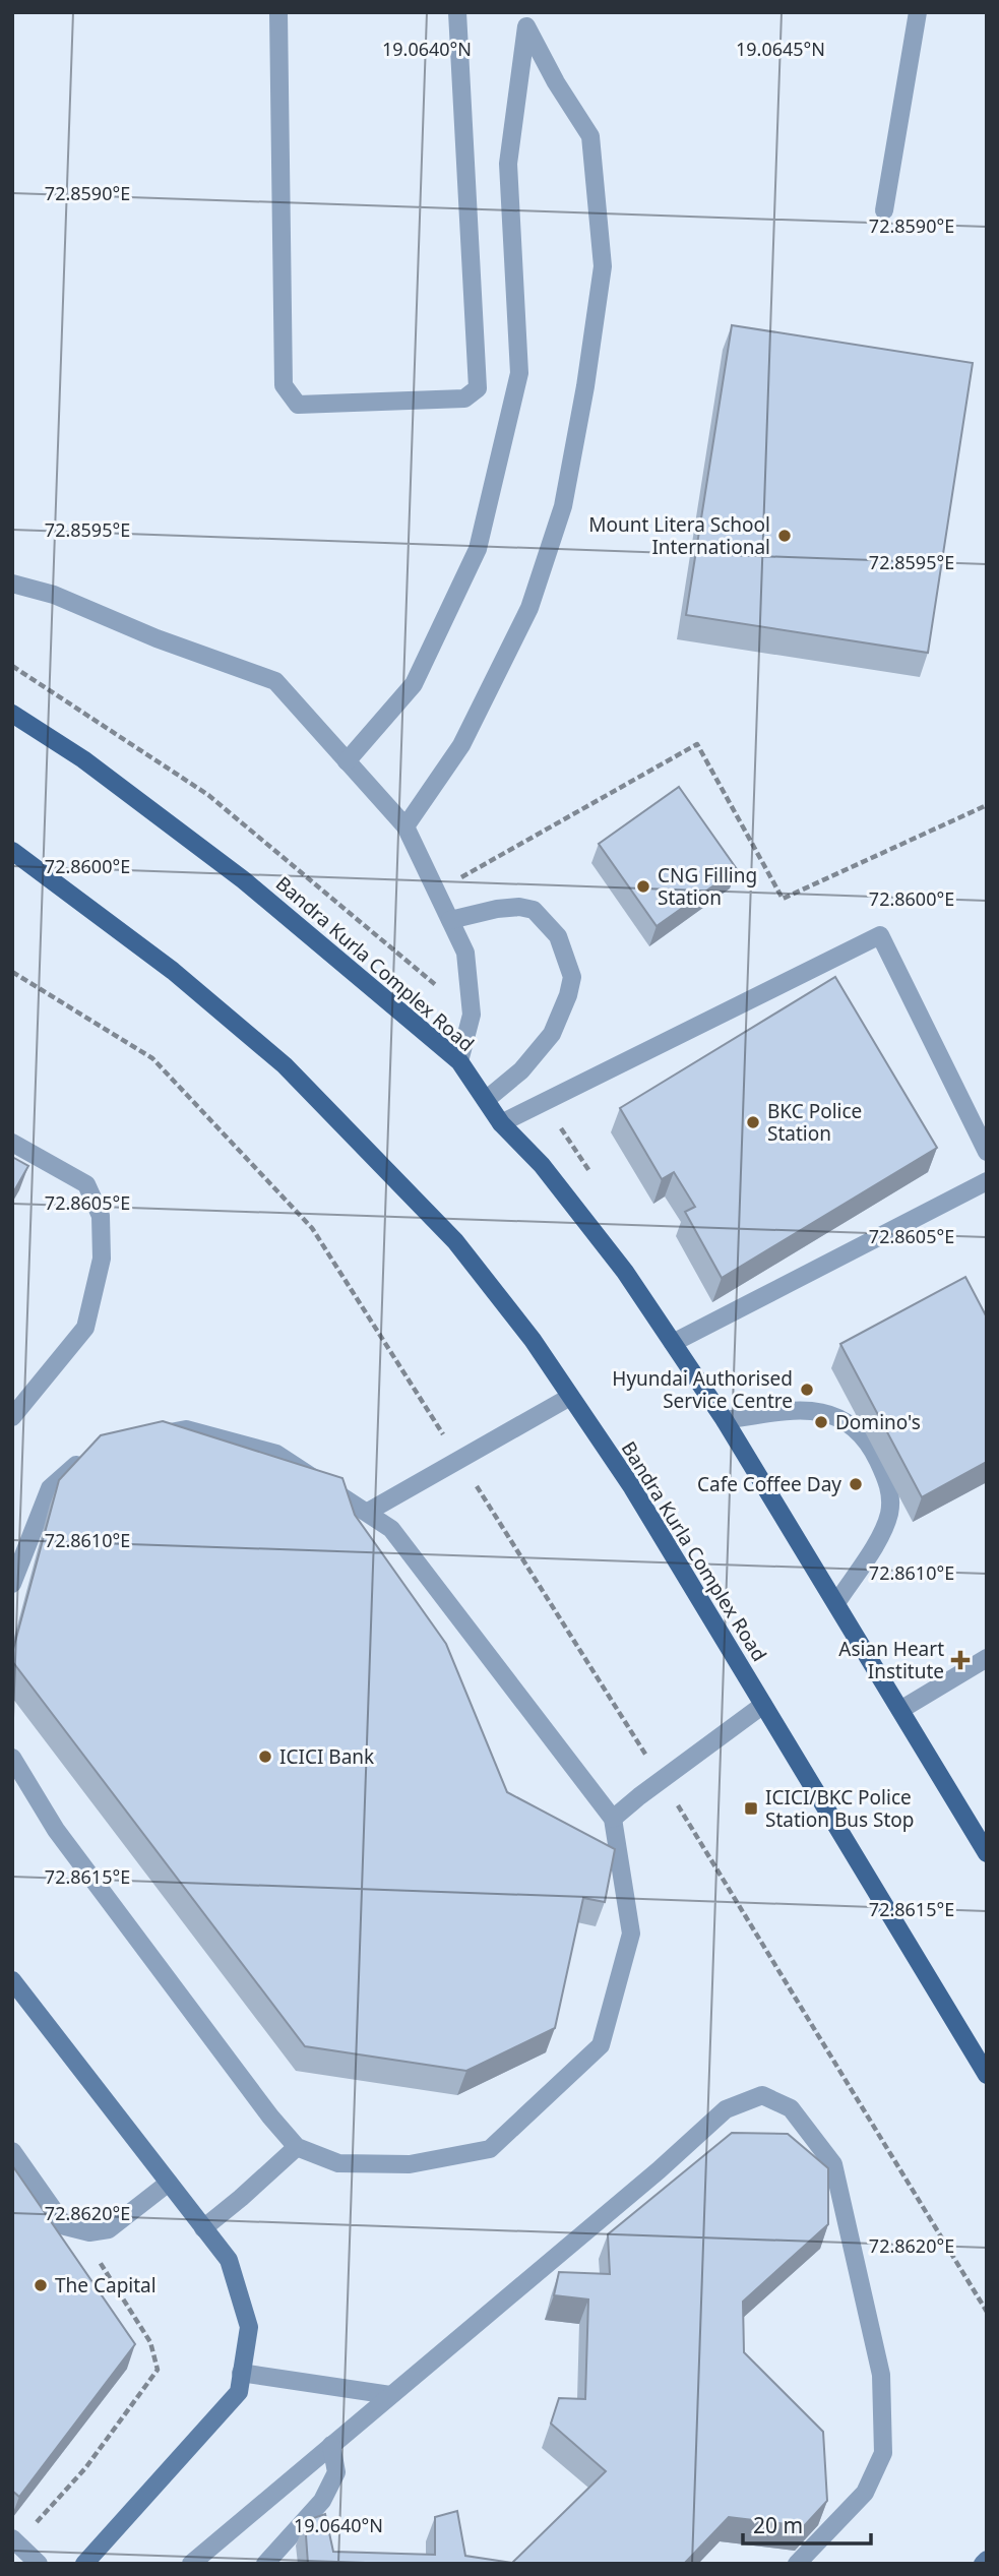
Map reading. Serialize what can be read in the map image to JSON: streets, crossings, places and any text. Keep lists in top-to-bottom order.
{
  "streets": {
    "main road": ["Bandra Kurla Complex Road"]
  },
  "places": {
    "other": [
      "Mount Litera School International",
      "CNG Filling Station",
      "BKC Police Station",
      "Hyundai Authorised Service Centre",
      "Domino's",
      "Cafe Coffee Day",
      "ICICI Bank",
      "The Capital"
    ],
    "health": ["Asian Heart Institute"],
    "transit": ["ICICI/BKC Police Station Bus Stop"]
  },
  "scale_bar": "20 m",
  "coordinates": [
    "19.0640°N",
    "19.0645°N",
    "72.8590°E",
    "72.8595°E",
    "72.8600°E",
    "72.8605°E",
    "72.8610°E",
    "72.8615°E",
    "72.8620°E"
  ]
}
